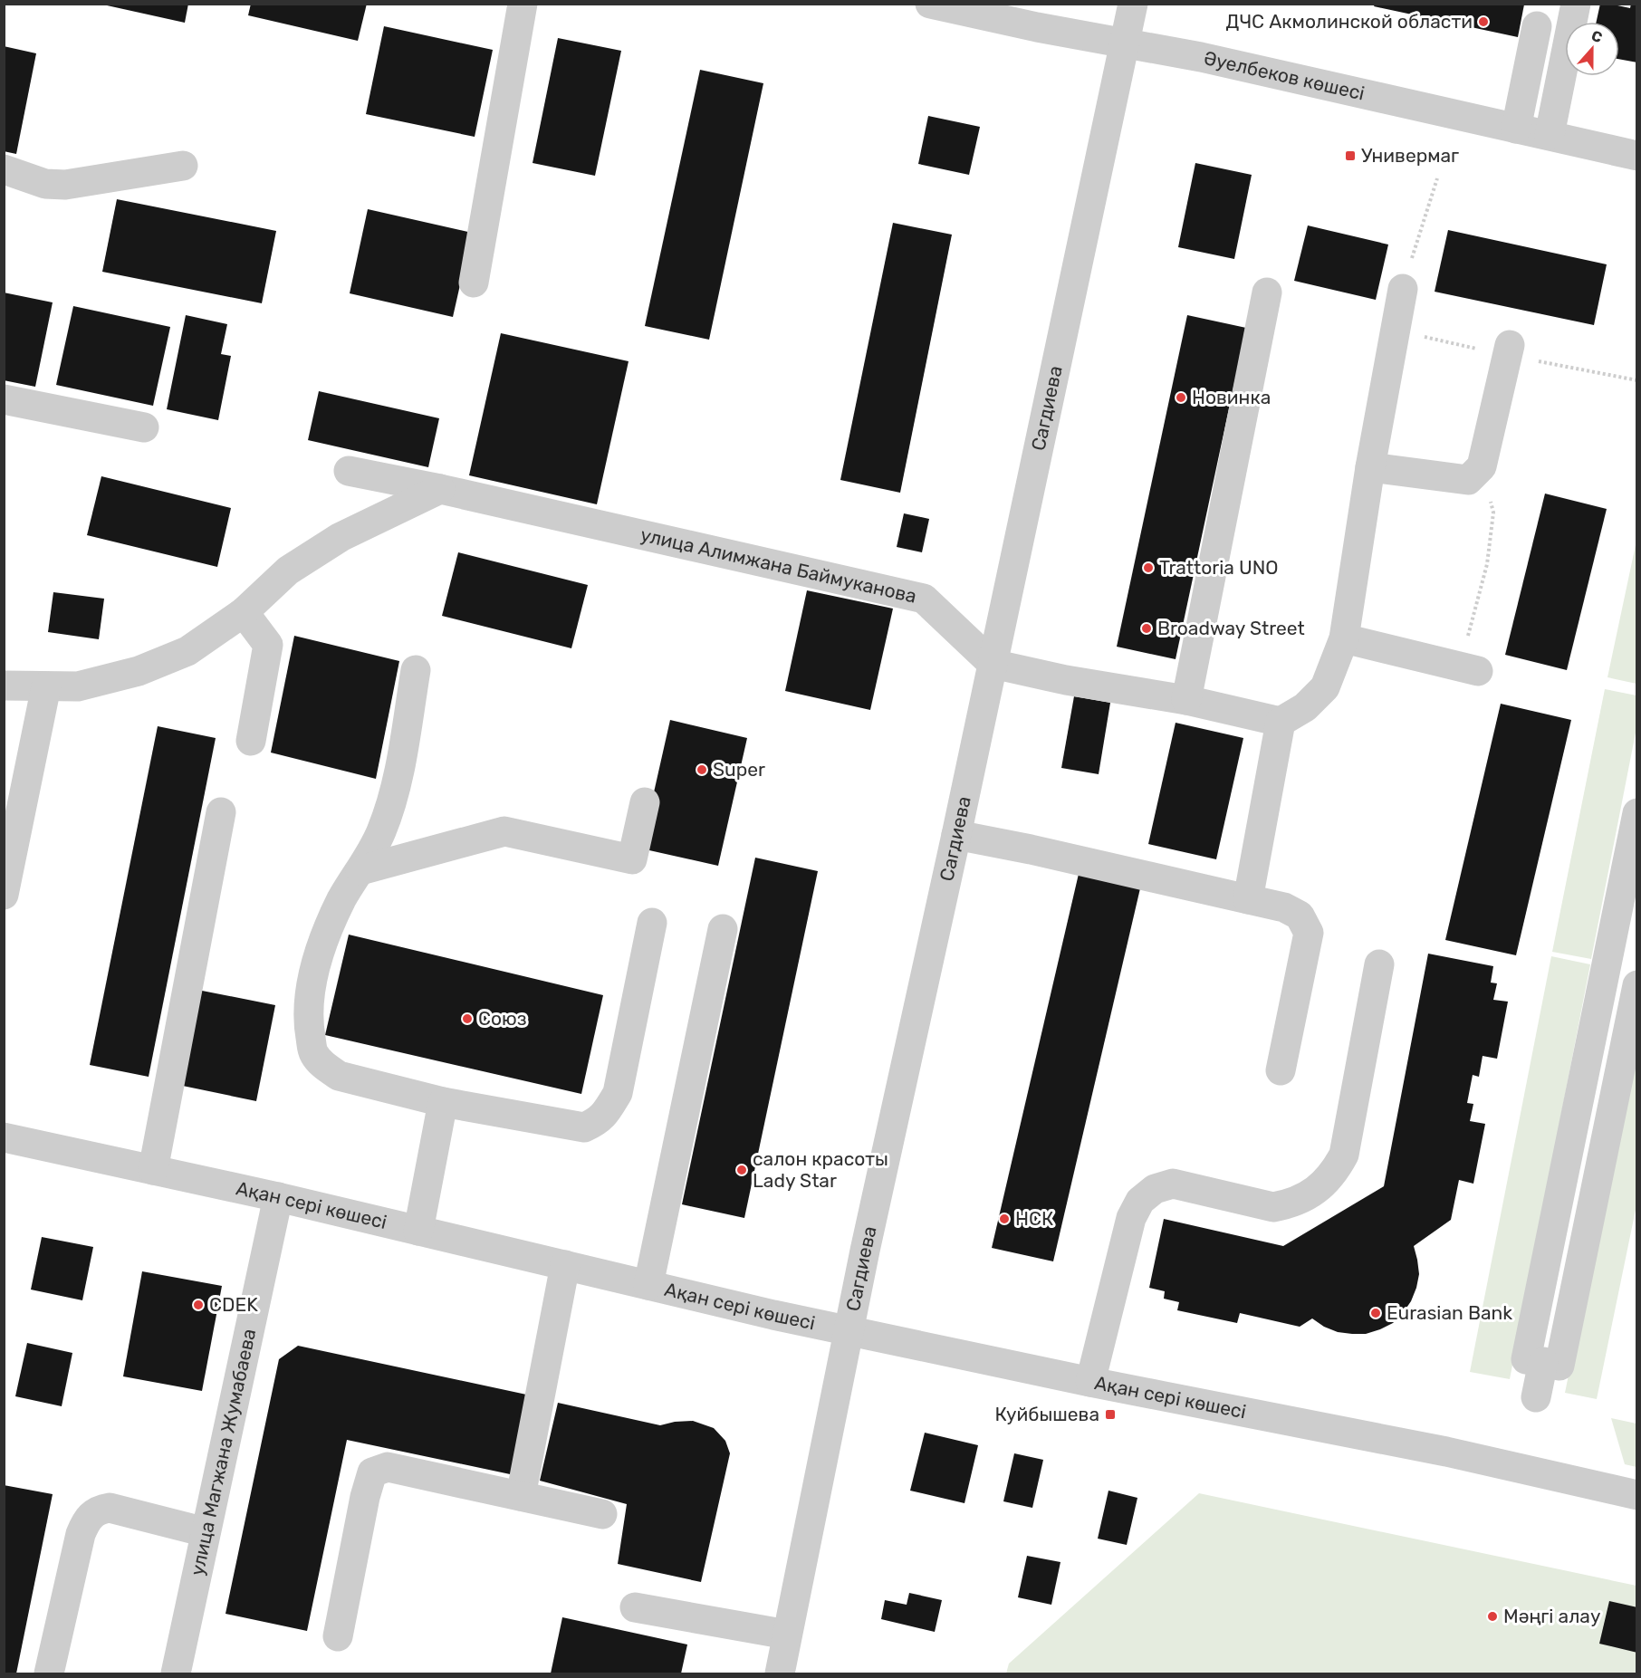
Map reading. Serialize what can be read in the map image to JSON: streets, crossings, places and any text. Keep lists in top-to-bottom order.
{
  "streets": {
    "street": [
      "Әуелбеков көшесі",
      "Сагдиева",
      "улица Алимжана Баймуканова",
      "Ақан сері көшесі",
      "улица Магжана Жумабаева"
    ]
  },
  "crossings": [
    ["Әуелбеков көшесі", "Сагдиева"],
    ["Сагдиева", "улица Алимжана Баймуканова"],
    ["Сагдиева", "Ақан сері көшесі"],
    ["Ақан сері көшесі", "улица Магжана Жумабаева"]
  ],
  "places": {
    "other": [
      "ДЧС Акмолинской области",
      "Новинка",
      "Trattoria UNO",
      "Broadway Street",
      "Super",
      "Союз",
      "салон красоты Lady Star",
      "НСК",
      "CDEK",
      "Eurasian Bank",
      "Мәңгі алау"
    ],
    "transit": ["Универмаг", "Куйбышева"]
  },
  "north": "top"
}
